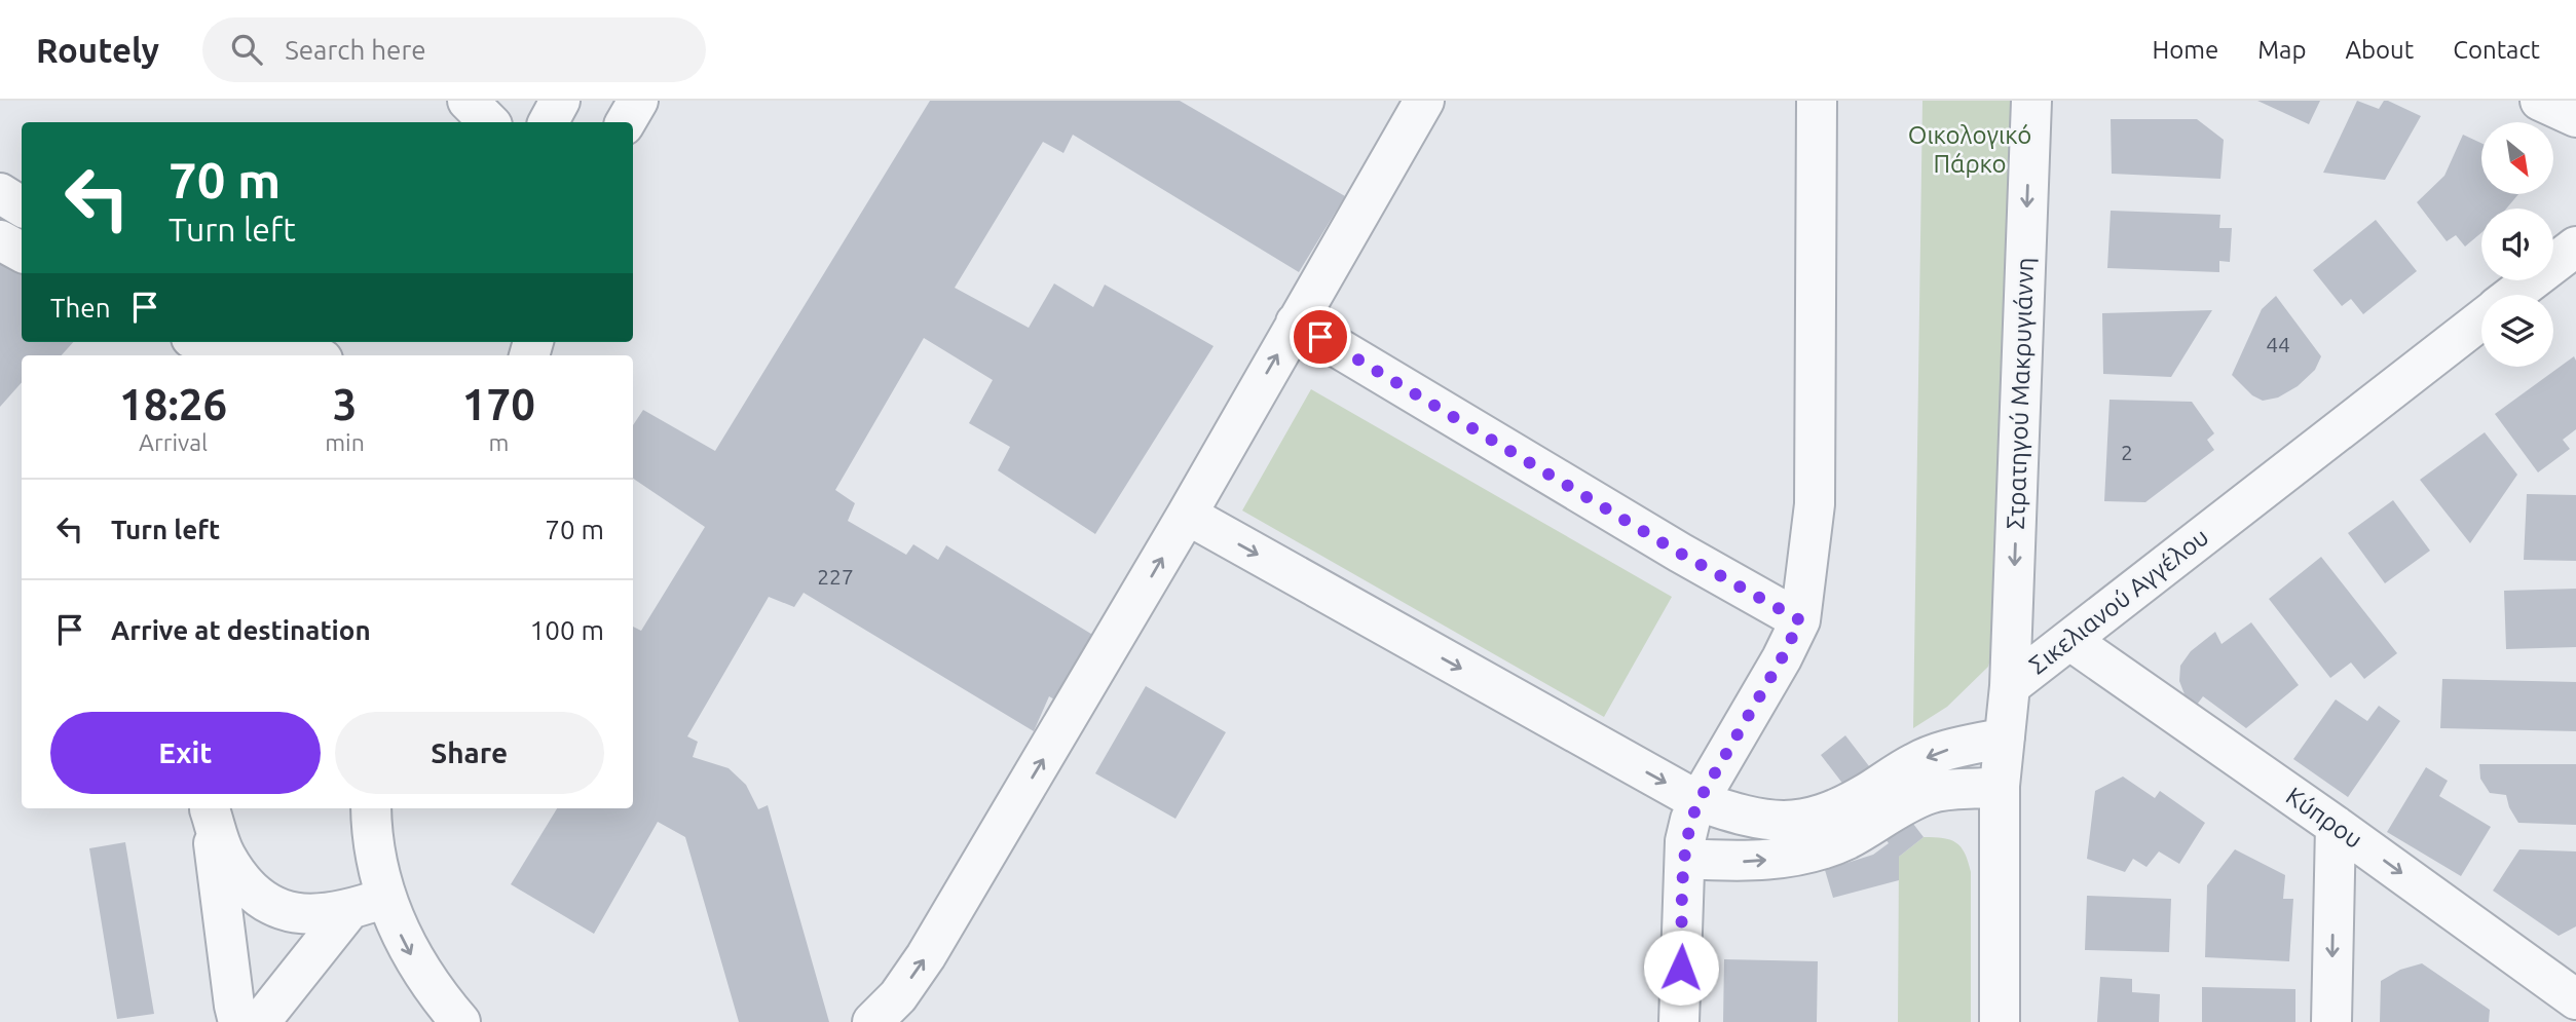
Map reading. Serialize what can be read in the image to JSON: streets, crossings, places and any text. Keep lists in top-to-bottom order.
{
  "streets": {
    "street": ["Στρατηγού Μακρυγιάννη", "Σικελιανού Αγγέλου", "Κύπρου"]
  },
  "crossings": [
    ["Στρατηγού Μακρυγιάννη", "Σικελιανού Αγγέλου"],
    ["Σικελιανού Αγγέλου", "Κύπρου"]
  ],
  "one_way": ["Κύπρου"],
  "parks": ["Οικολογικό Πάρκο"],
  "house_numbers": ["44", "2", "227"],
  "north": "bottom right",
  "page": {
    "header": "Routely",
    "search": "Search here",
    "nav": [
      "Home",
      "Map",
      "About",
      "Contact"
    ],
    "turn": ["70 m", "Turn left"],
    "then": "Then",
    "eta": [
      "18:26",
      "Arrival",
      "3",
      "min",
      "170",
      "m"
    ],
    "list": [
      {
        "name": "Turn left",
        "value": "70 m"
      },
      {
        "name": "Arrive at destination",
        "value": "100 m"
      }
    ],
    "buttons": ["Exit", "Share"]
  }
}
